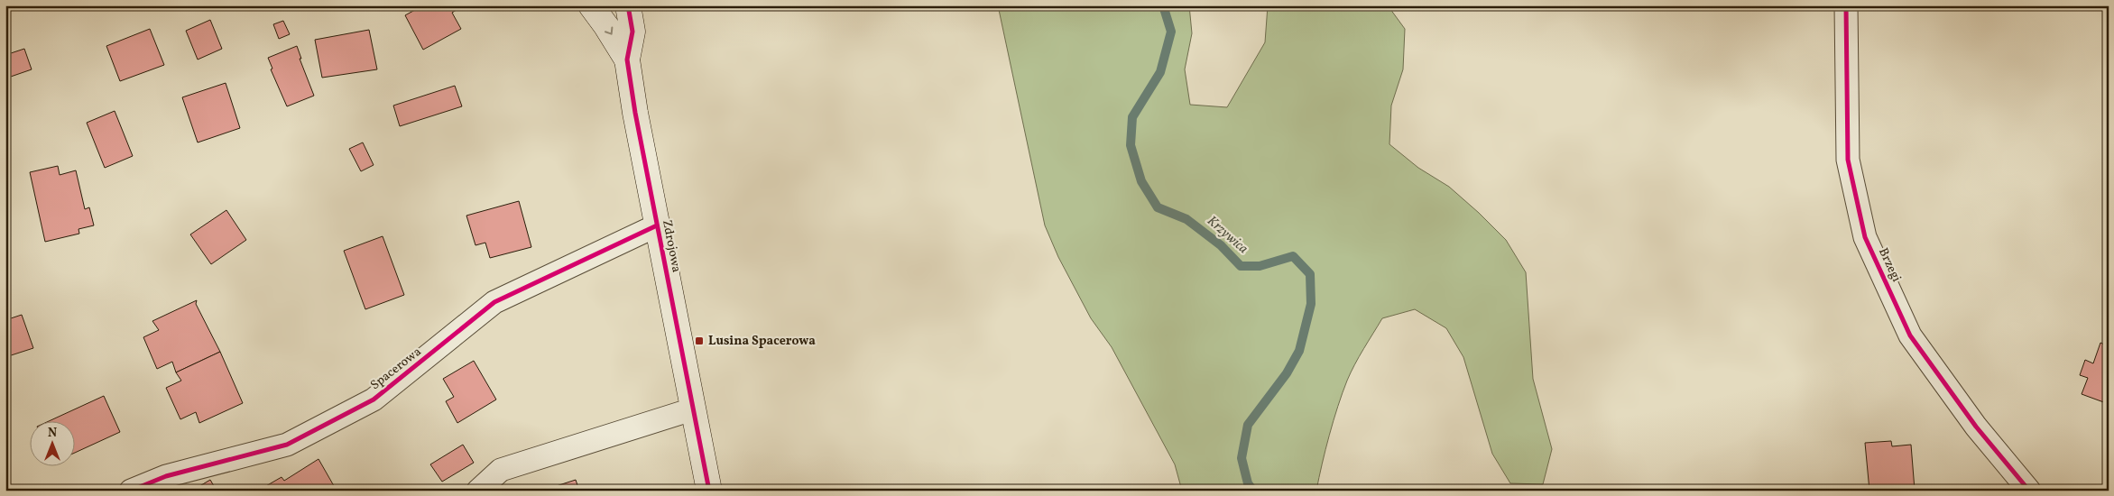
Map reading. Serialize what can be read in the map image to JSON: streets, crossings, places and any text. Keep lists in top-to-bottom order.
{
  "streets": {
    "street": ["Zdrojowa", "Brzegi", "Spacerowa"]
  },
  "crossings": [
    ["Zdrojowa", "Spacerowa"]
  ],
  "water": ["Krzywica"],
  "places": {
    "transit": ["Lusina Spacerowa"]
  },
  "north": "top"
}
